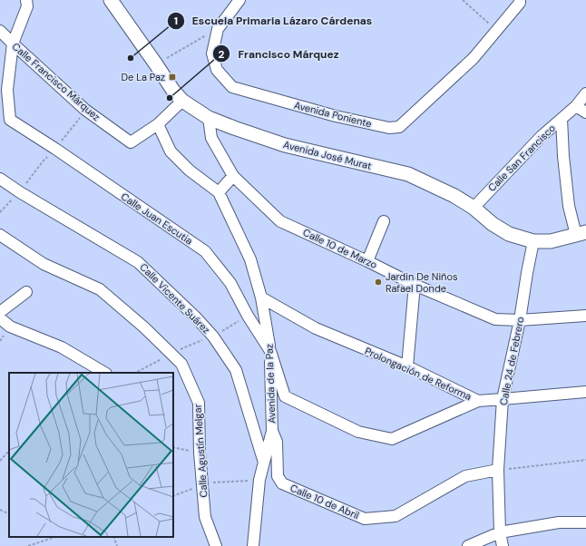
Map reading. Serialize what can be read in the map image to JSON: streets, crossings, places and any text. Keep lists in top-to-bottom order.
{
  "streets": {
    "street": [
      "Calle Francisco Márquez",
      "Avenida Poniente",
      "Avenida José Murat",
      "Calle San Francisco",
      "Calle Juan Escutia",
      "Calle 10 de Marzo",
      "Calle Vicente Suárez",
      "Calle 24 de Febrero",
      "Prolongación de Reforma",
      "Avenida de la Paz",
      "Calle Agustín Melgar",
      "Calle 10 de Abril"
    ]
  },
  "crossings": [
    ["Calle Francisco Márquez", "Avenida José Murat"],
    ["Calle Francisco Márquez", "Avenida de la Paz"],
    ["Avenida José Murat", "Calle San Francisco"],
    ["Avenida José Murat", "Calle 10 de Marzo"],
    ["Avenida José Murat", "Calle 24 de Febrero"],
    ["Calle Juan Escutia", "Avenida de la Paz"],
    ["Calle 10 de Marzo", "Calle 24 de Febrero"],
    ["Calle Vicente Suárez", "Avenida de la Paz"],
    ["Calle 24 de Febrero", "Prolongación de Reforma"],
    ["Calle 24 de Febrero", "Calle 10 de Abril"],
    ["Prolongación de Reforma", "Avenida de la Paz"],
    ["Avenida de la Paz", "Calle 10 de Abril"]
  ],
  "places": {
    "other": ["Escuela Primaria Lázaro Cárdenas", "Francisco Márquez", "Jardin De Niños Rafael Donde"],
    "transit": ["De La Paz"]
  }
}
